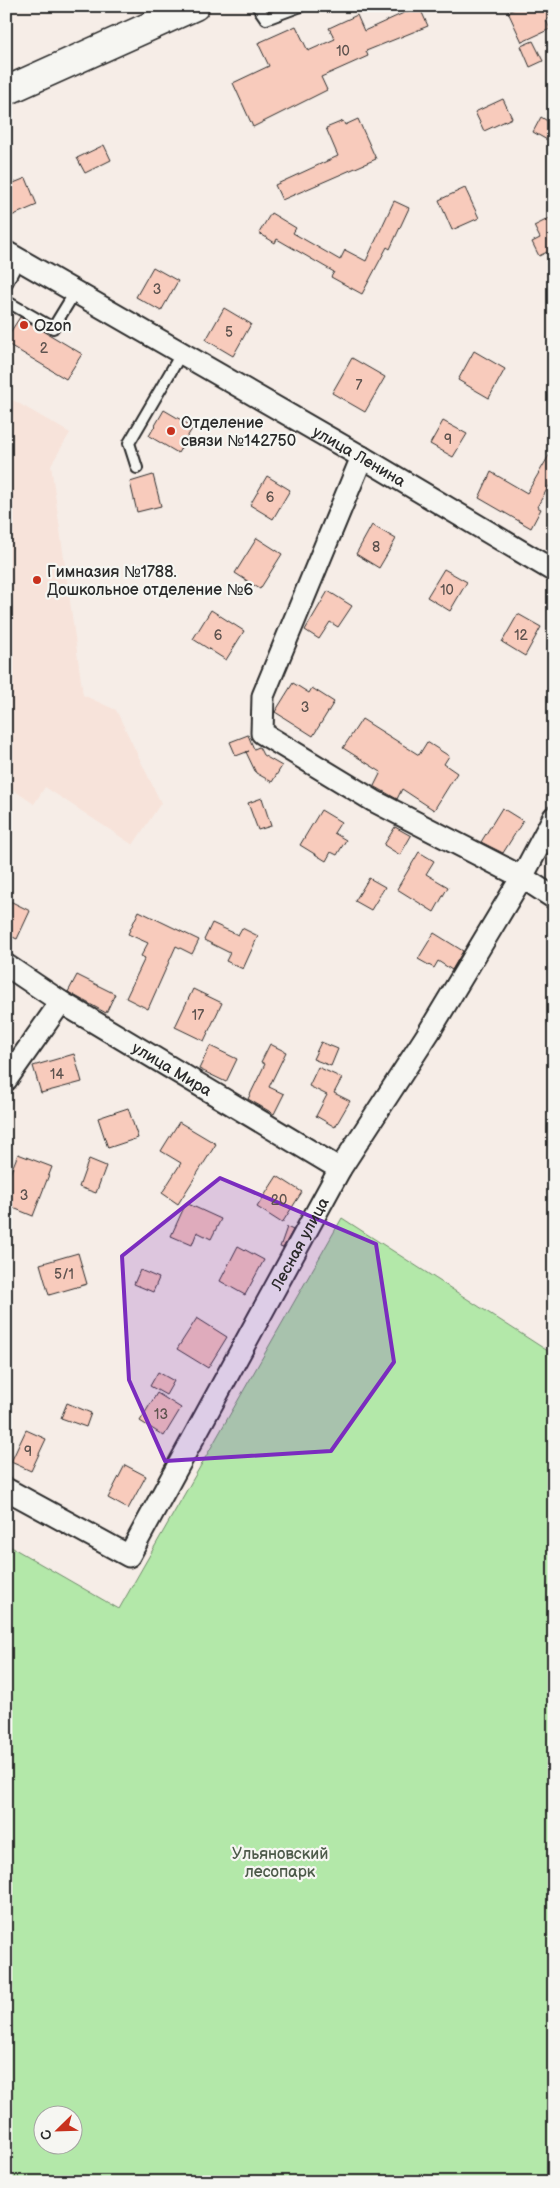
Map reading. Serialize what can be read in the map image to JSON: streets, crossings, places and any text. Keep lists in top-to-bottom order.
{
  "streets": {
    "street": ["улица Ленина", "улица Мира", "Лесная улица"]
  },
  "crossings": [
    ["улица Мира", "Лесная улица"]
  ],
  "parks": ["Ульяновский лесопарк"],
  "places": ["Ozon", "Отделение связи №142750", "Гимназия №1788. Дошкольное отделение №6"],
  "house_numbers": [
    "10",
    "3",
    "5",
    "2",
    "7",
    "9",
    "6",
    "8",
    "10",
    "6",
    "12",
    "3",
    "17",
    "14",
    "3",
    "20",
    "5/1",
    "13",
    "9"
  ],
  "north": "bottom left"
}
